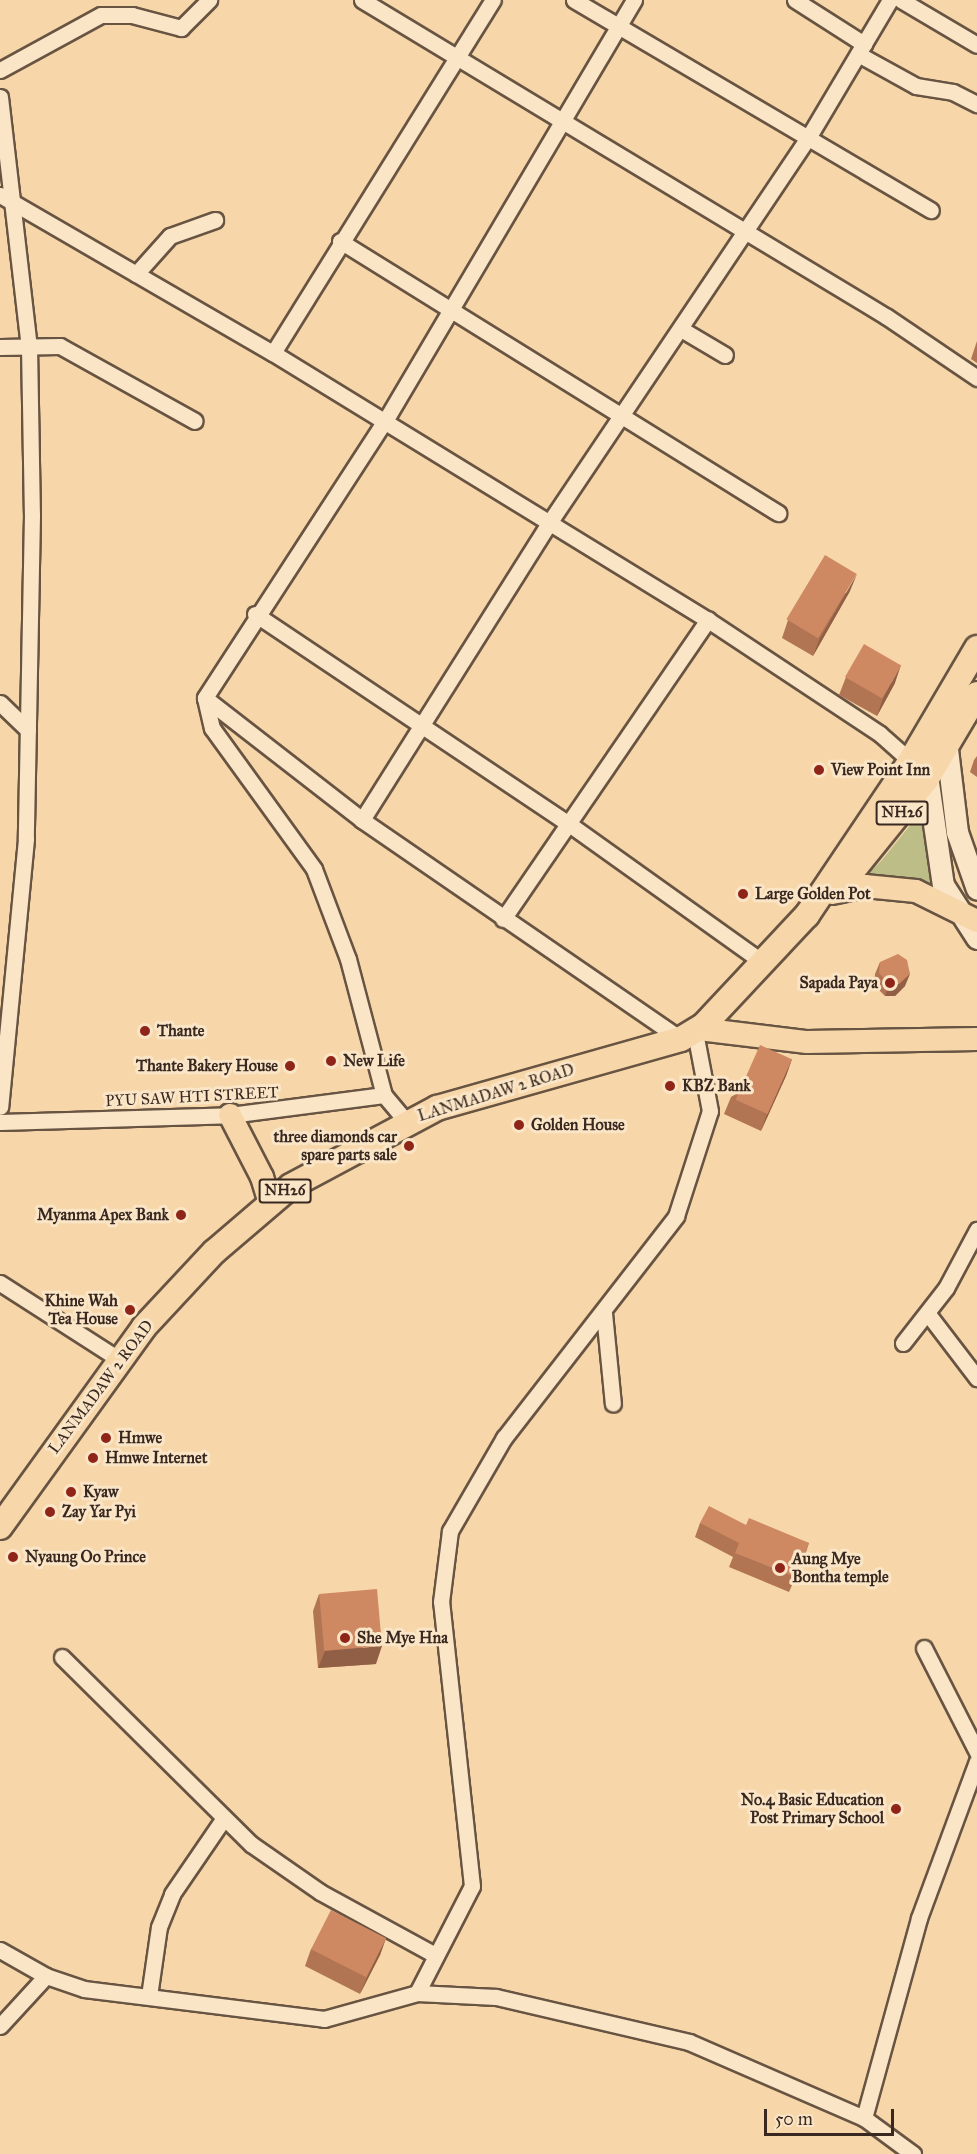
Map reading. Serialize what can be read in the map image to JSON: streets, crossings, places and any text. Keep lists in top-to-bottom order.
{
  "streets": {
    "highway": ["NH26", "LANMADAW 2 ROAD"],
    "street": ["PYU SAW HTI STREET"]
  },
  "crossings": [
    ["NH26", "LANMADAW 2 ROAD"]
  ],
  "places": [
    "View Point Inn",
    "Large Golden Pot",
    "Sapada Paya",
    "Thante",
    "New Life",
    "Thante Bakery House",
    "KBZ Bank",
    "Golden House",
    "three diamonds car spare parts sale",
    "Myanma Apex Bank",
    "Khine Wah Tea House",
    "Hmwe",
    "Hmwe Internet",
    "Kyaw",
    "Zay Yar Pyi",
    "Nyaung Oo Prince",
    "Aung Mye Bontha temple",
    "She Mye Hna",
    "No.4 Basic Education Post Primary School"
  ],
  "scale_bar": "50 m"
}
